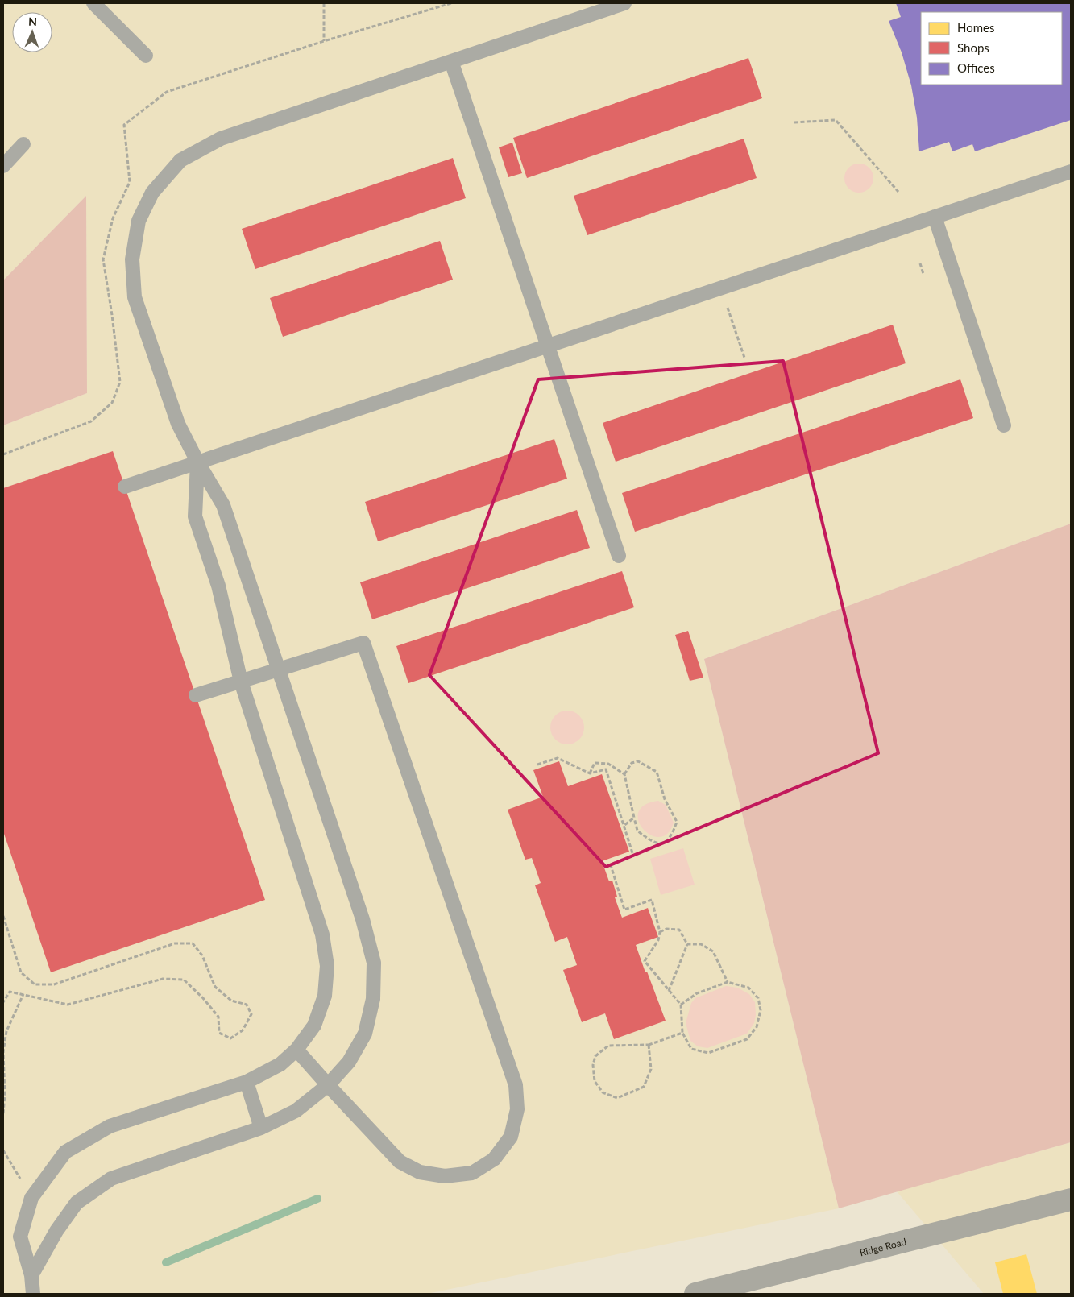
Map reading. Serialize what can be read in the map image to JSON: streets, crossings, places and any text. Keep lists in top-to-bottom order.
{
  "streets": {
    "street": ["Ridge Road"]
  },
  "legend": ["Homes", "Shops", "Offices"],
  "north": "top"
}
